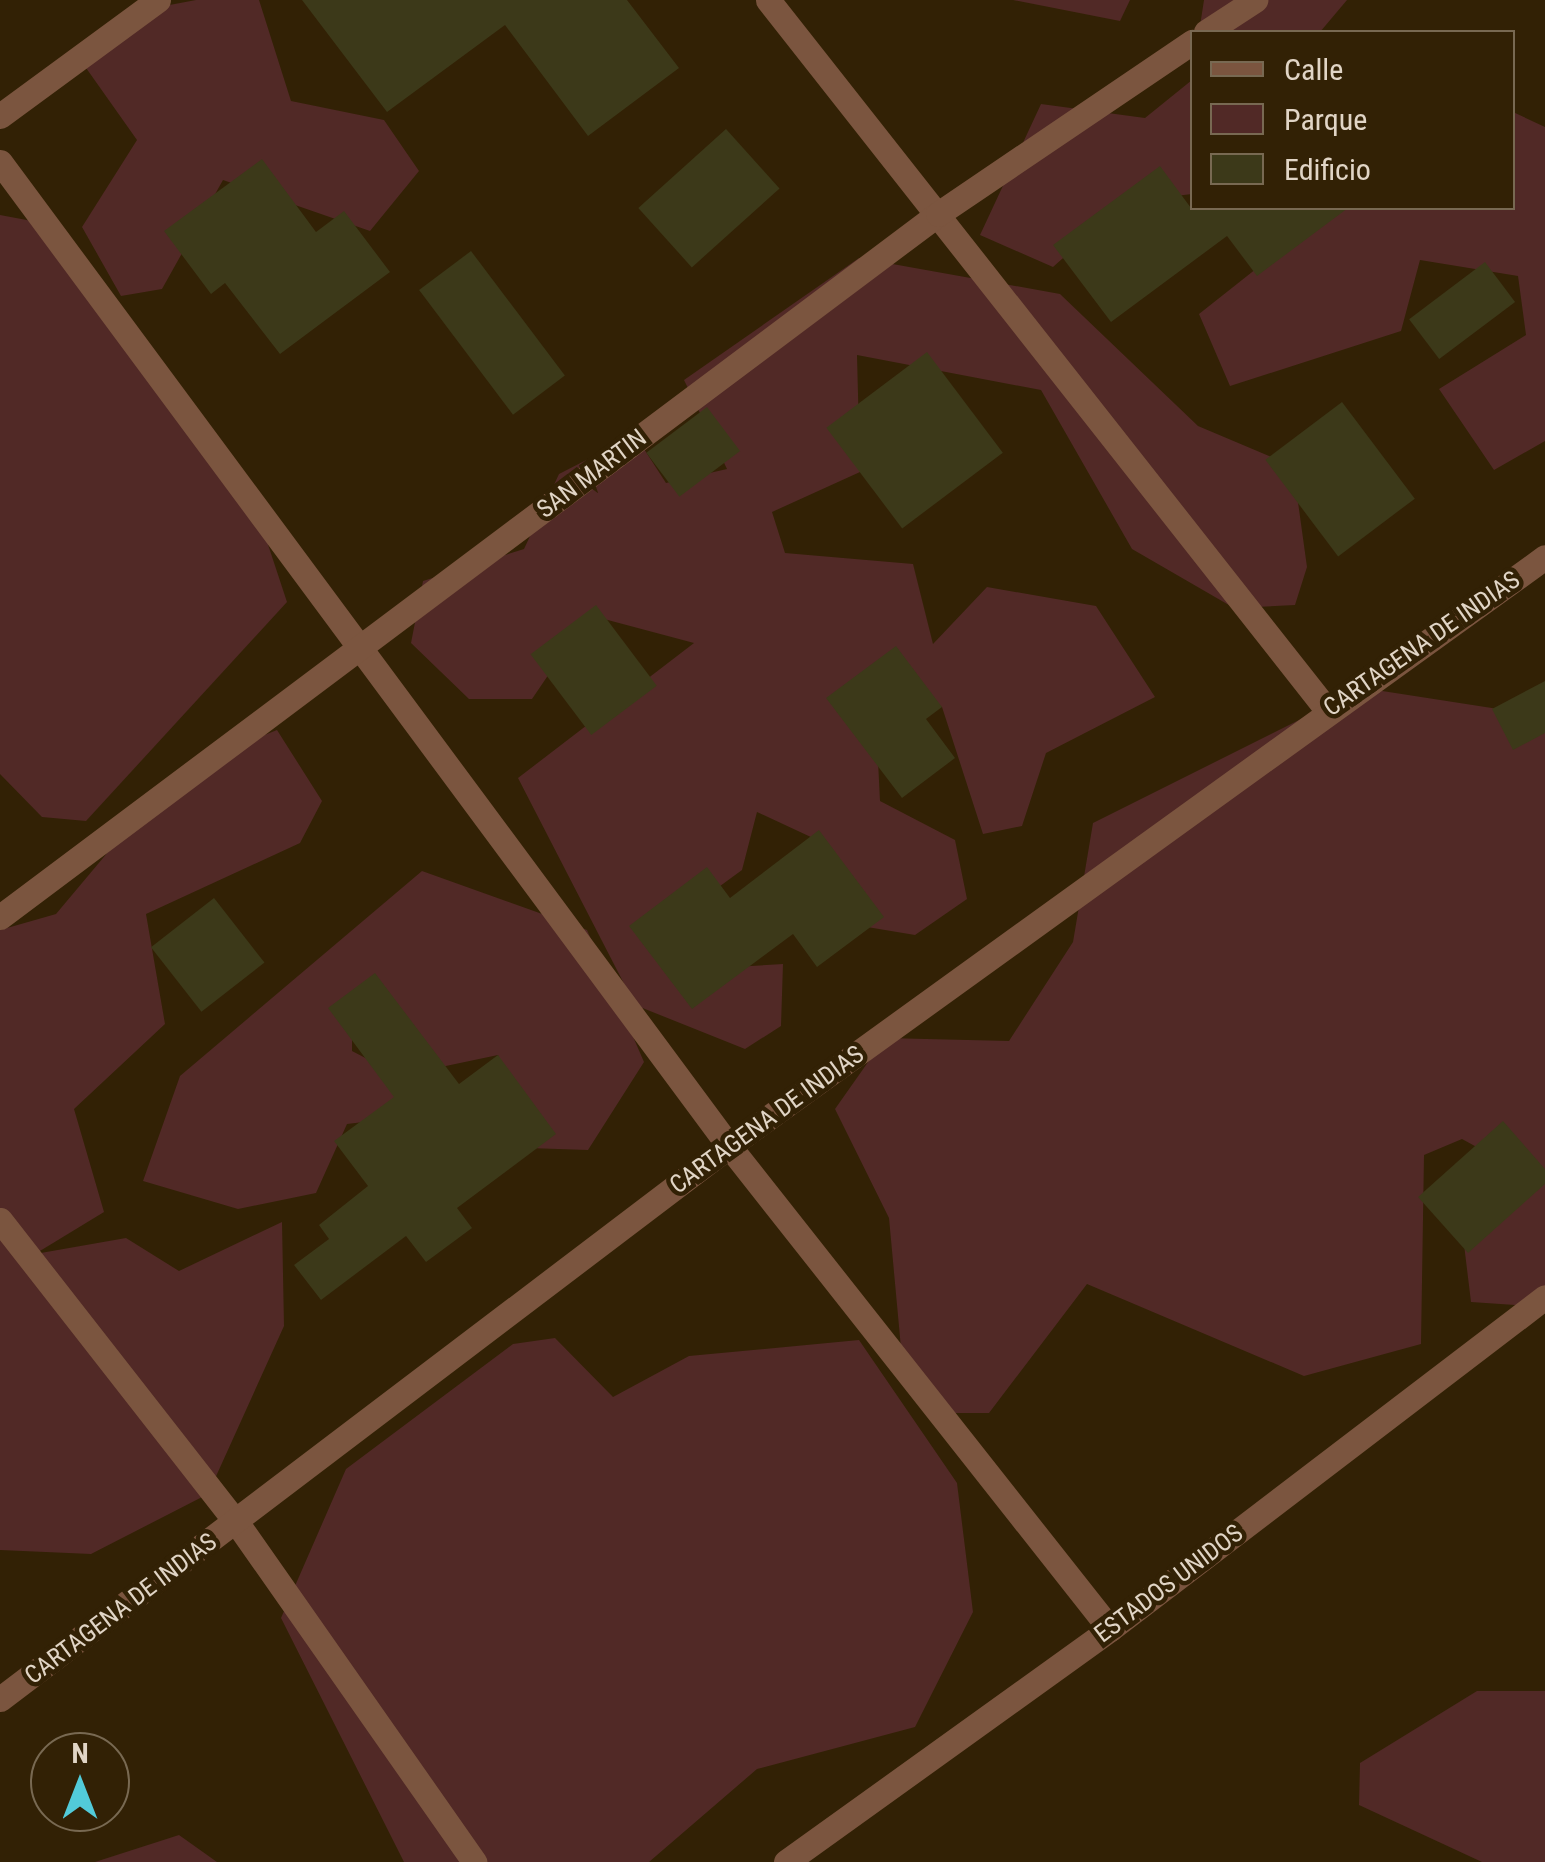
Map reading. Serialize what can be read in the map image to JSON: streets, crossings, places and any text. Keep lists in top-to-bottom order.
{
  "streets": {
    "street": ["SAN MARTIN", "CARTAGENA DE INDIAS", "ESTADOS UNIDOS"]
  },
  "legend": ["Calle", "Parque", "Edificio"],
  "north": "top"
}
